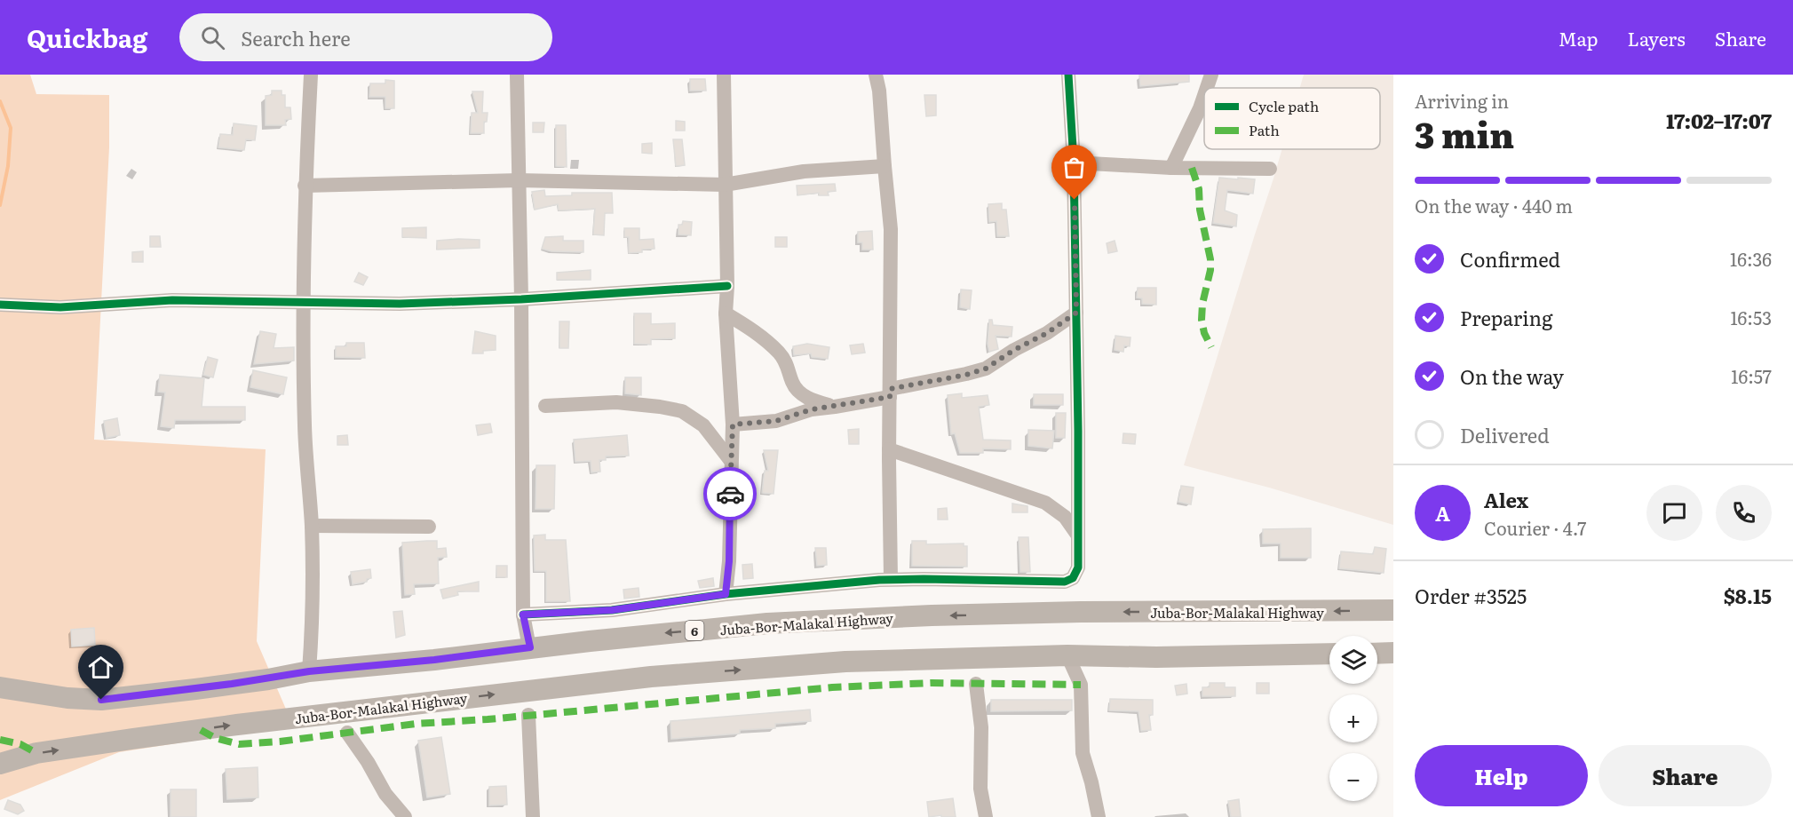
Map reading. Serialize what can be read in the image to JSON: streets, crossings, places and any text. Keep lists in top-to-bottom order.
{
  "streets": {
    "highway": ["Juba-Bor-Malakal Highway", "6"]
  },
  "legend": ["Cycle path", "Path"],
  "page": {
    "header": "Quickbag",
    "search": "Search here",
    "nav": ["Map", "Layers", "Share"],
    "heading": ["3 min", "Arriving in", "17:02–17:07"],
    "panel": [
      "Alex",
      "Courier · 4.7",
      "Order #3525",
      "$8.15"
    ],
    "bar": "On the way · 440 m",
    "list": [
      ["Confirmed", "16:36"],
      ["Preparing", "16:53"],
      ["On the way", "16:57"],
      "Delivered"
    ],
    "round": "A",
    "map_buttons": ["+", "−"],
    "buttons": ["Help", "Share"]
  }
}
